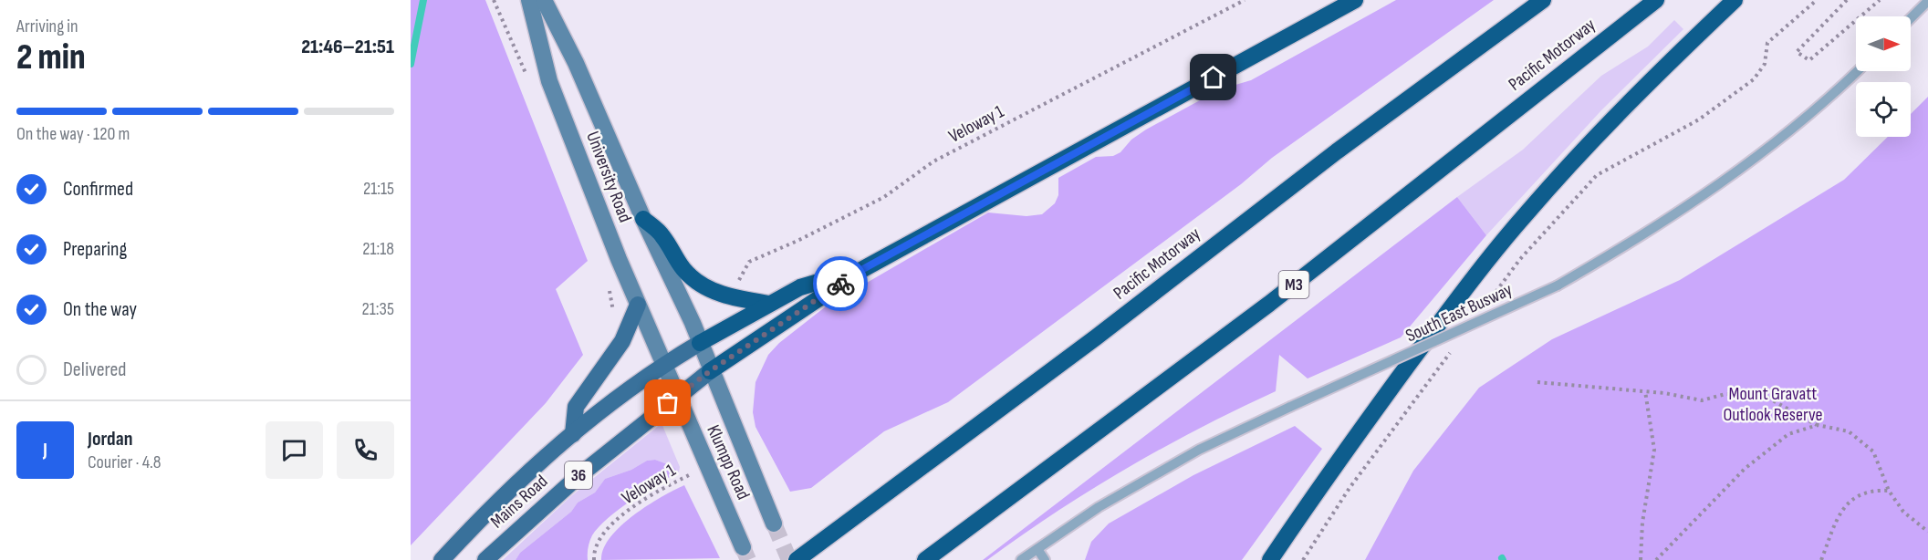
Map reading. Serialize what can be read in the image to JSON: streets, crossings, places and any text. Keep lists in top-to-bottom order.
{
  "streets": {
    "highway": ["Pacific Motorway", "M3"],
    "main road": ["36", "Mains Road"],
    "street": ["University Road", "Klumpp Road"],
    "lane": ["South East Busway"],
    "path": ["Veloway 1"]
  },
  "crossings": [
    ["University Road", "Klumpp Road"],
    ["Klumpp Road", "Mains Road"]
  ],
  "parks": ["Mount Gravatt Outlook Reserve"],
  "north": "right",
  "page": {
    "heading": ["2 min", "Arriving in", "21:46–21:51"],
    "panel": ["Jordan", "Courier · 4.8"],
    "bar": "On the way · 120 m",
    "list": [
      ["Confirmed", "21:15"],
      ["Preparing", "21:18"],
      ["On the way", "21:35"],
      "Delivered"
    ],
    "round": "J"
  }
}
